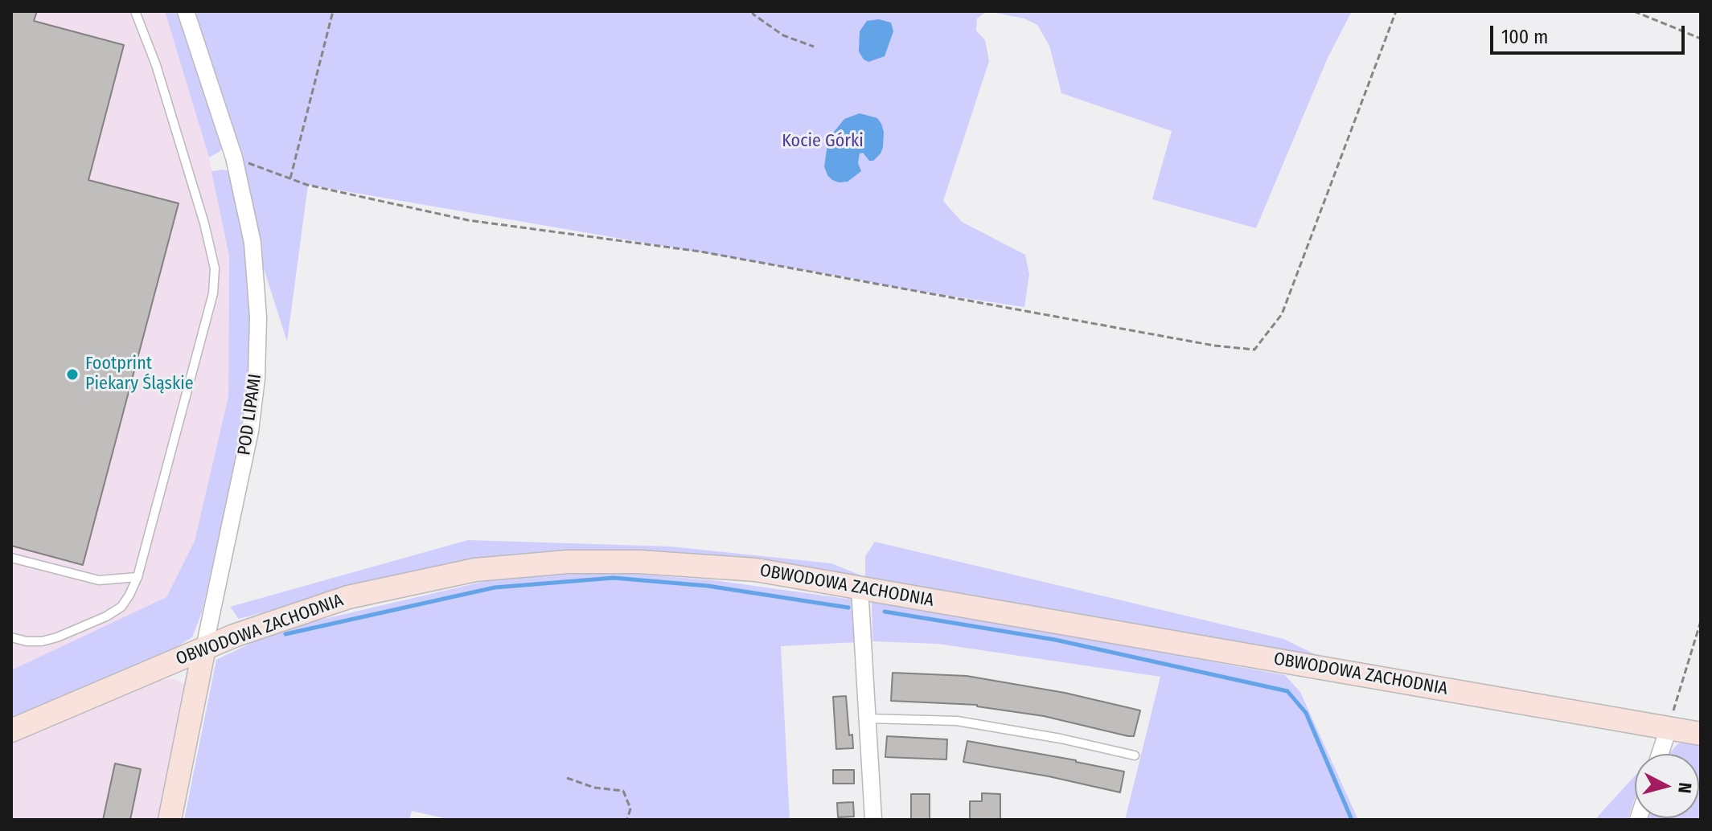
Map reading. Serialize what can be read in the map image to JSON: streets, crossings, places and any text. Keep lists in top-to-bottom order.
{
  "streets": {
    "main road": ["POD LIPAMI", "OBWODOWA ZACHODNIA"]
  },
  "crossings": [
    ["POD LIPAMI", "OBWODOWA ZACHODNIA"]
  ],
  "parks": ["Kocie Górki"],
  "places": ["Footprint Piekary Śląskie"],
  "scale_bar": "100 m",
  "north": "right"
}
